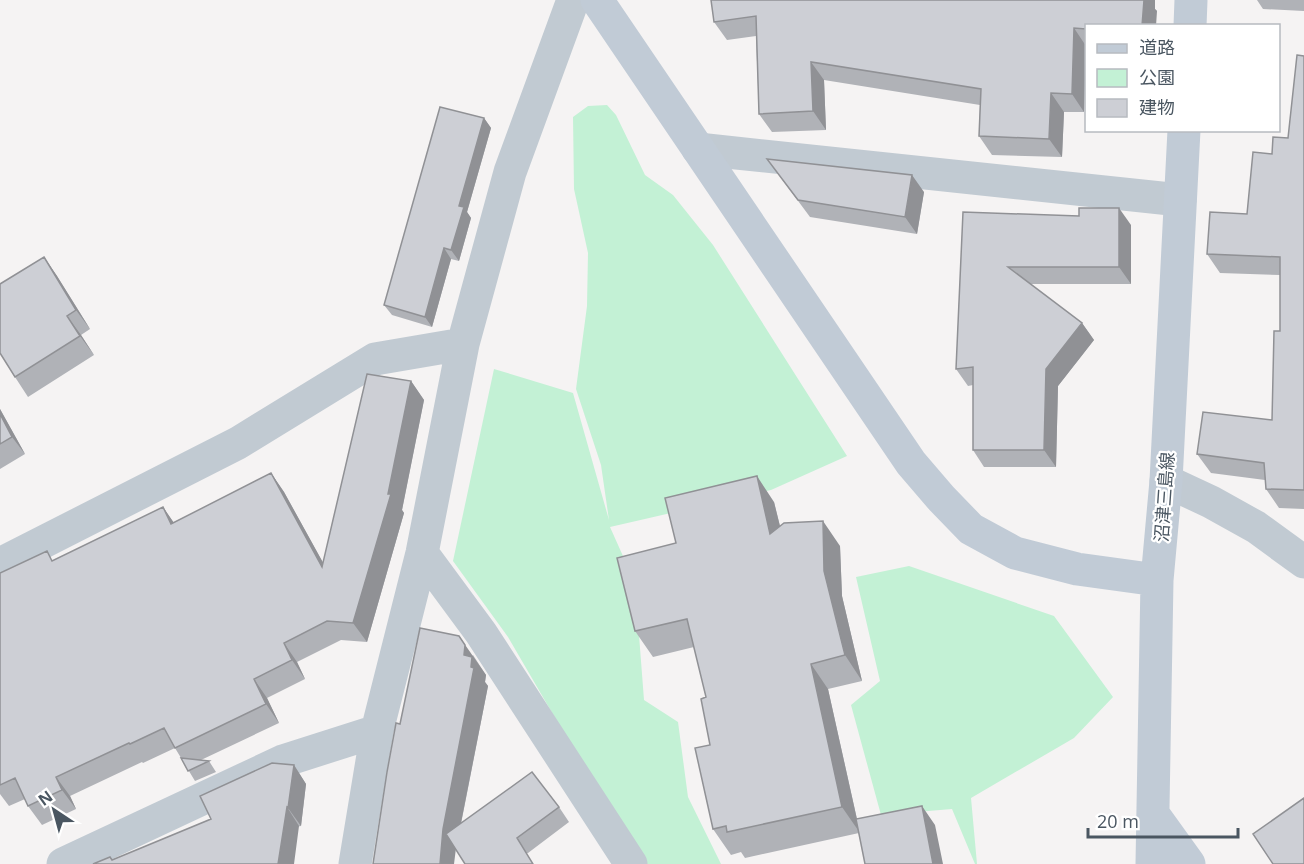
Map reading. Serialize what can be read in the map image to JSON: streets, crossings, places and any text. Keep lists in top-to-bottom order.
{
  "streets": {
    "street": ["沼津三島線"]
  },
  "legend": ["道路", "公園", "建物"],
  "scale_bar": "20 m",
  "north": "top left"
}
